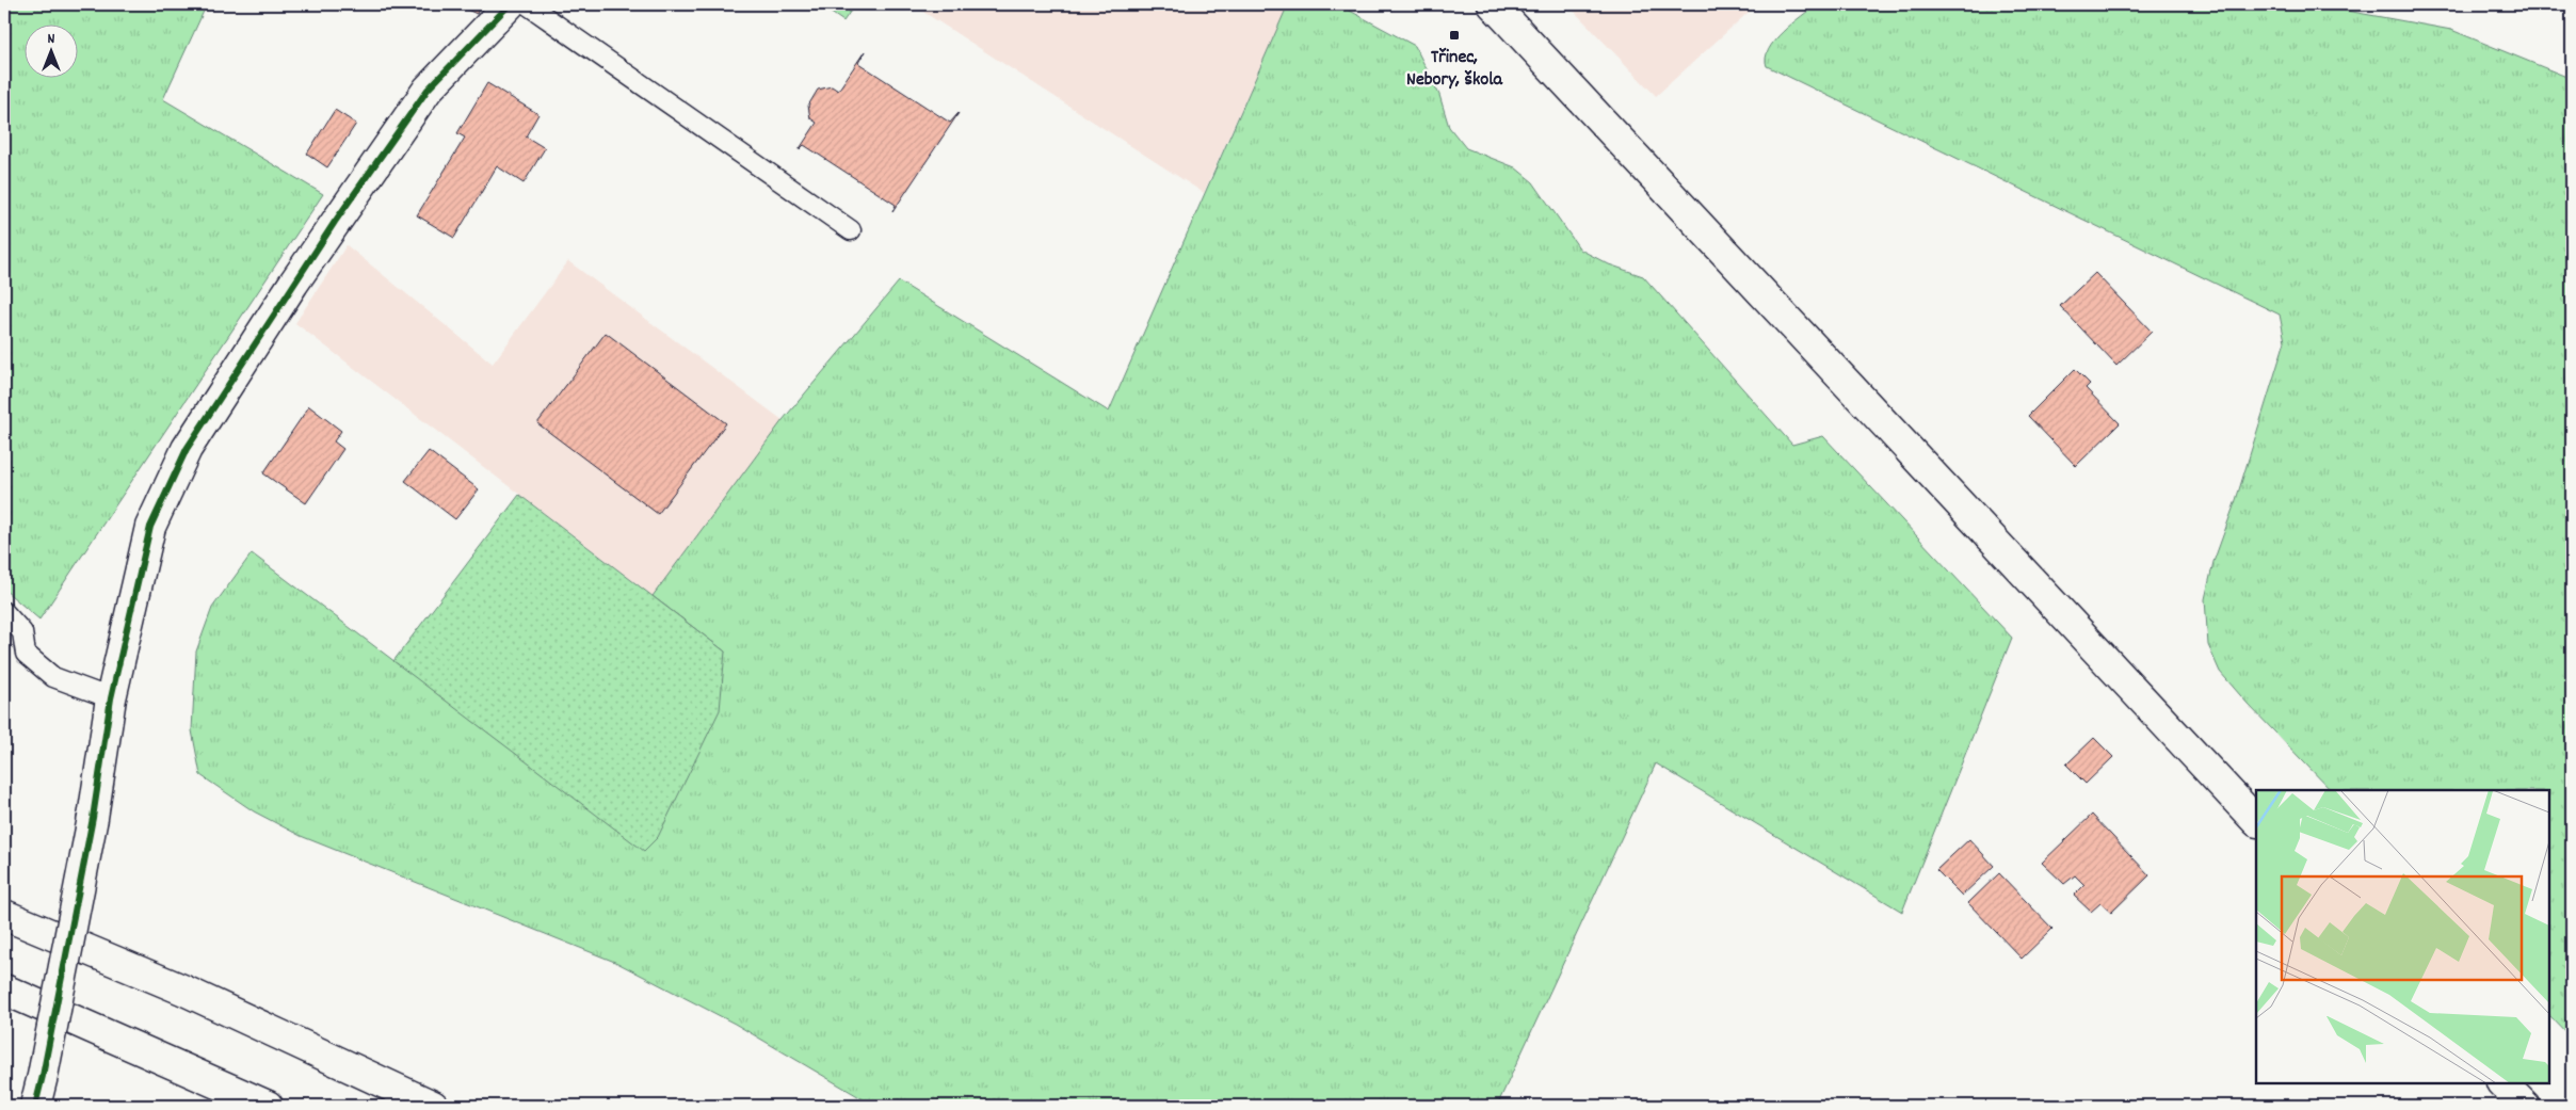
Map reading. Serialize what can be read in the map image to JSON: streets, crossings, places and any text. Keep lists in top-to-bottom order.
{
  "places": {
    "transit": ["Třinec, Nebory, škola"]
  },
  "north": "top"
}
